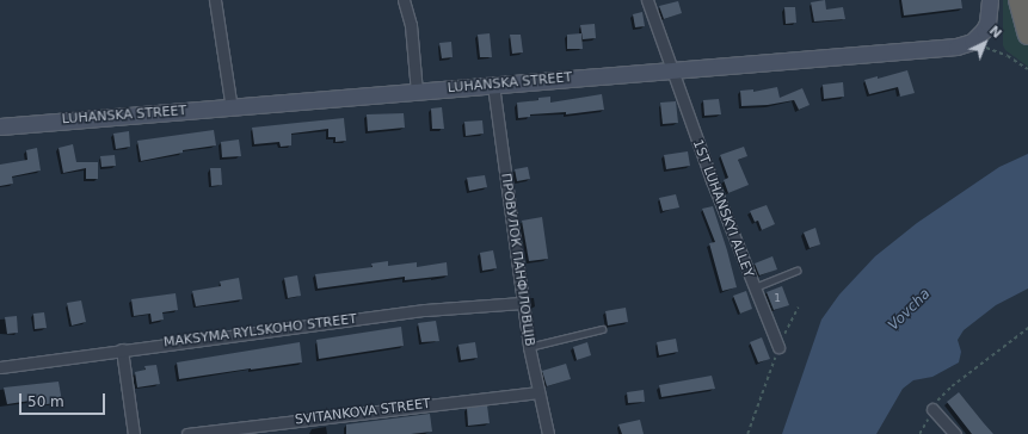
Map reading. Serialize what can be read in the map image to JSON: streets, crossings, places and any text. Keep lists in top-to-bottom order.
{
  "streets": {
    "main road": ["LUHANSKA STREET"],
    "street": [
      "1ST LUHANSKYI ALLEY",
      "ПРОВУЛОК ПАНФІЛОВЦІВ",
      "MAKSYMA RYLSKOHO STREET",
      "SVITANKOVA STREET"
    ]
  },
  "crossings": [
    ["LUHANSKA STREET", "1ST LUHANSKYI ALLEY"],
    ["LUHANSKA STREET", "ПРОВУЛОК ПАНФІЛОВЦІВ"],
    ["ПРОВУЛОК ПАНФІЛОВЦІВ", "MAKSYMA RYLSKOHO STREET"],
    ["ПРОВУЛОК ПАНФІЛОВЦІВ", "SVITANKOVA STREET"]
  ],
  "water": ["Vovcha"],
  "house_numbers": ["1"],
  "scale_bar": "50 m",
  "north": "top right"
}
